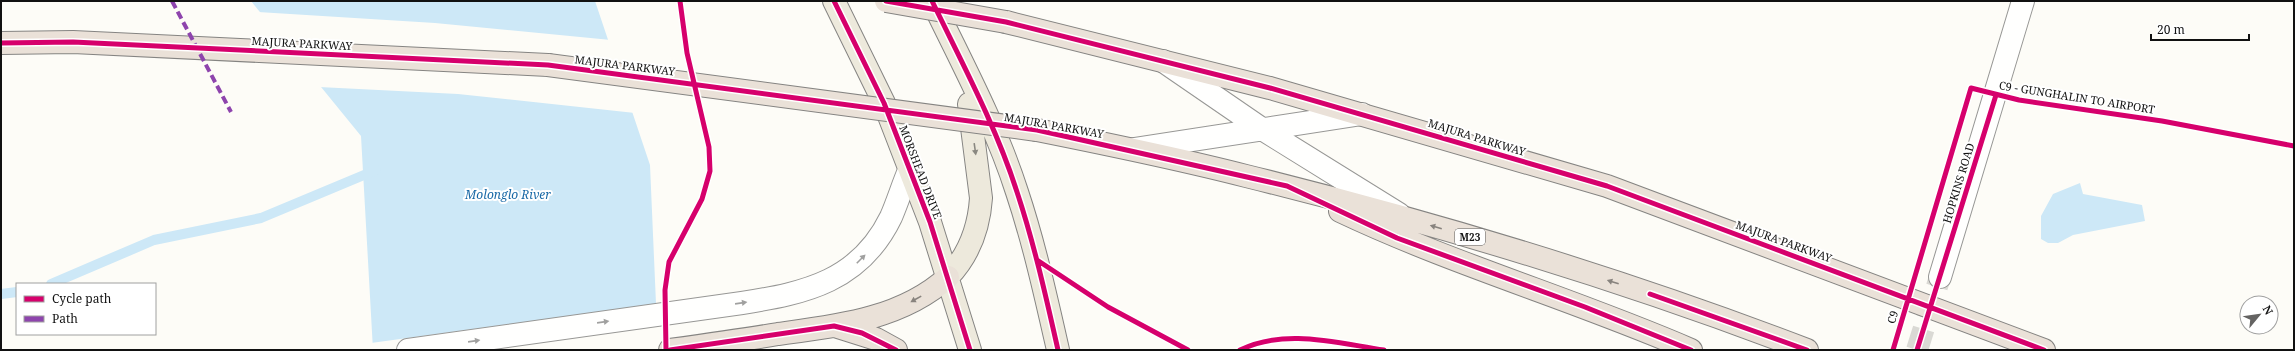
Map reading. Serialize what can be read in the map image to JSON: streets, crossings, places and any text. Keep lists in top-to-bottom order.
{
  "streets": {
    "highway": ["MAJURA PARKWAY", "M23"],
    "main road": ["MORSHEAD DRIVE"],
    "street": ["HOPKINS ROAD"],
    "cycle path": ["C9 - GUNGHALIN TO AIRPORT"]
  },
  "water": ["Molonglo River"],
  "legend": ["Cycle path", "Path"],
  "scale_bar": "20 m",
  "north": "top right"
}
